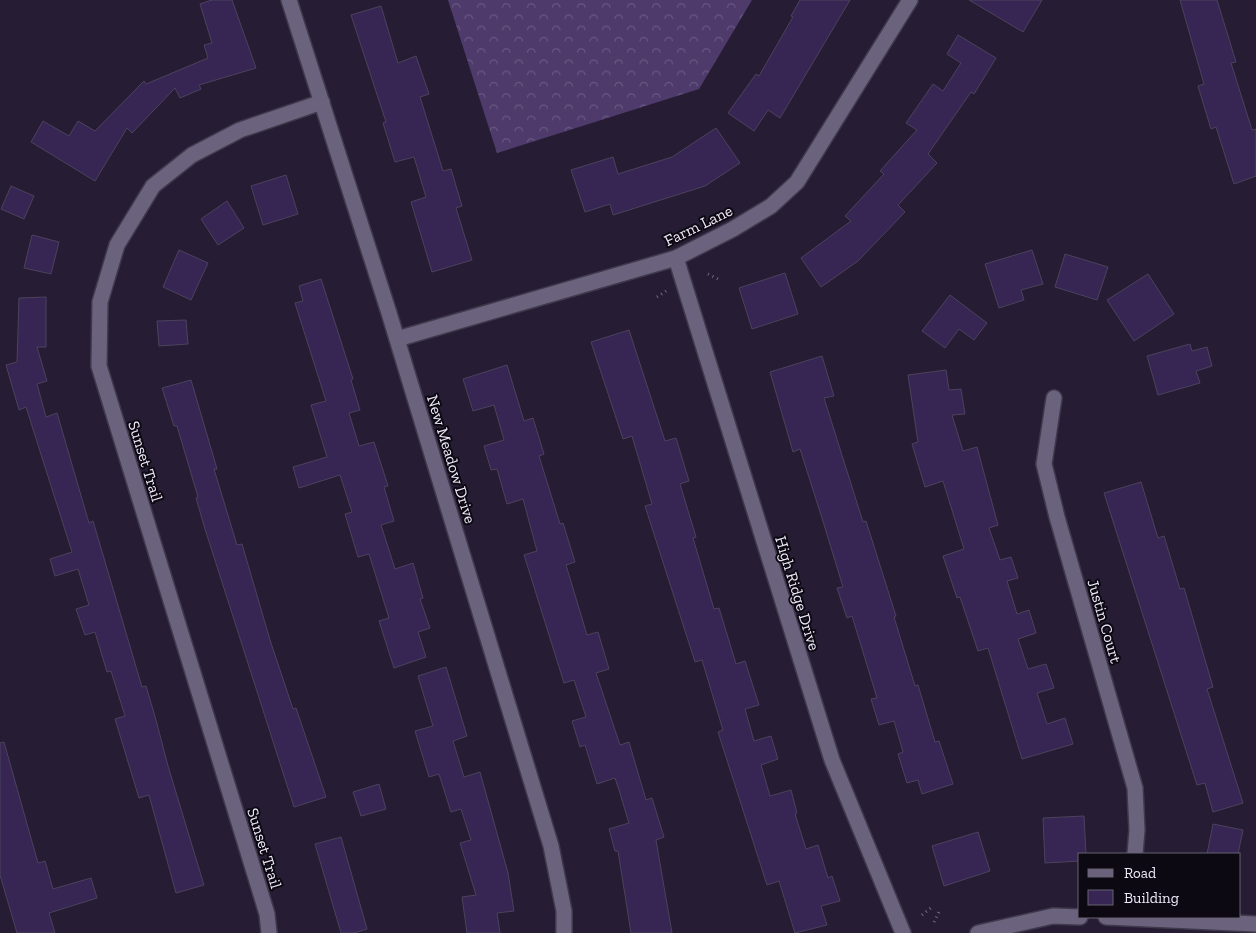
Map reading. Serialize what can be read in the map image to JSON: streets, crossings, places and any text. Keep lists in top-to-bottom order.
{
  "streets": {
    "street": [
      "Farm Lane",
      "New Meadow Drive",
      "Sunset Trail",
      "High Ridge Drive",
      "Justin Court"
    ]
  },
  "crossings": [
    ["Farm Lane", "New Meadow Drive"],
    ["Farm Lane", "High Ridge Drive"],
    ["New Meadow Drive", "Sunset Trail"]
  ],
  "legend": ["Road", "Building"]
}
